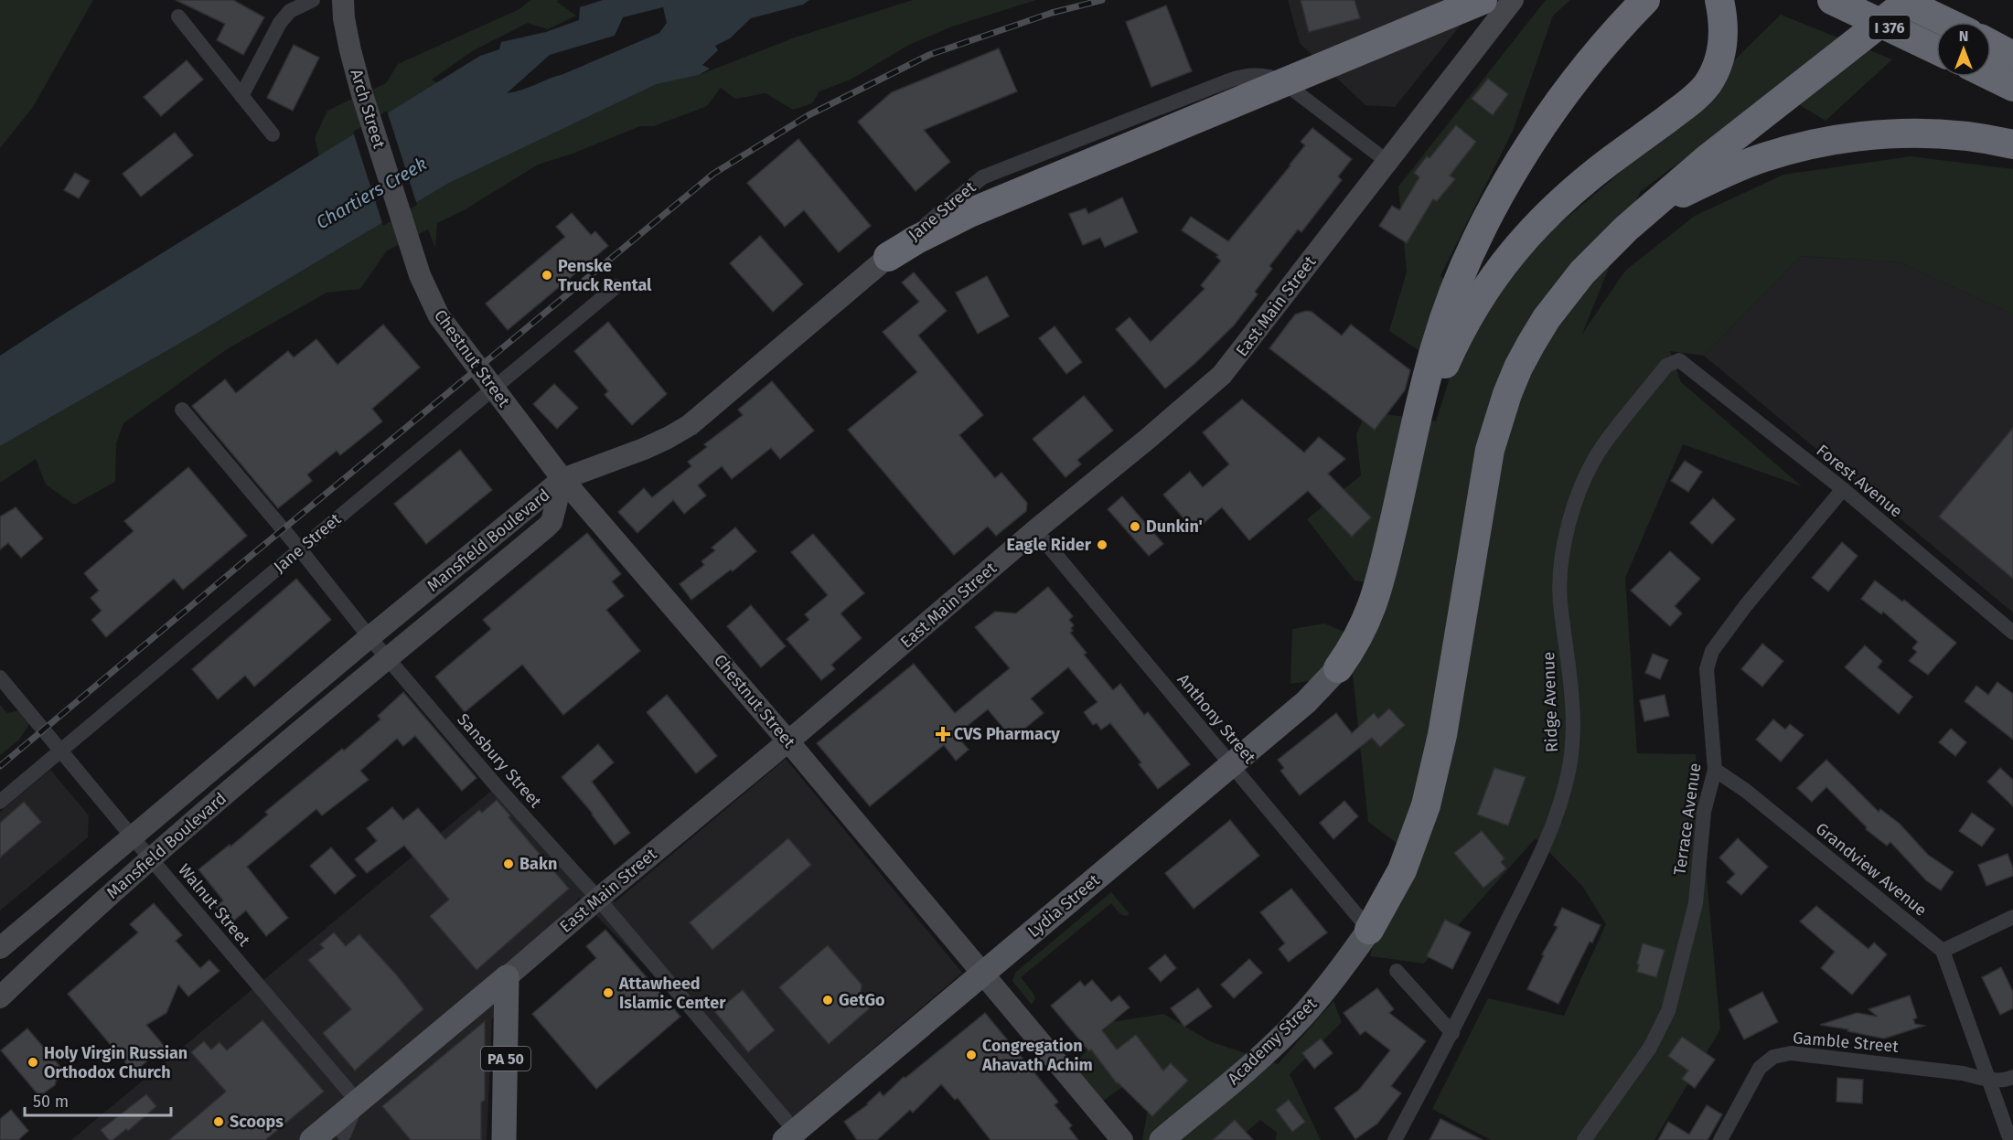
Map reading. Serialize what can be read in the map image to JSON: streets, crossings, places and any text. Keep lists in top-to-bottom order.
{
  "streets": {
    "highway": ["I 376"],
    "main road": [
      "Arch Street",
      "Jane Street",
      "East Main Street",
      "Chestnut Street",
      "Mansfield Boulevard",
      "Lydia Street",
      "Academy Street",
      "PA 50"
    ],
    "street": [
      "Forest Avenue",
      "Ridge Avenue",
      "Anthony Street",
      "Sansbury Street",
      "Terrace Avenue",
      "Grandview Avenue",
      "Walnut Street",
      "Gamble Street"
    ]
  },
  "crossings": [
    ["Arch Street", "Chestnut Street"],
    ["Jane Street", "East Main Street"],
    ["Jane Street", "Chestnut Street"],
    ["Jane Street", "Mansfield Boulevard"],
    ["Jane Street", "Sansbury Street"],
    ["Jane Street", "Walnut Street"],
    ["East Main Street", "Chestnut Street"],
    ["East Main Street", "Anthony Street"],
    ["East Main Street", "Sansbury Street"],
    ["East Main Street", "Walnut Street"],
    ["East Main Street", "PA 50"],
    ["Chestnut Street", "Mansfield Boulevard"],
    ["Chestnut Street", "Lydia Street"],
    ["Forest Avenue", "Ridge Avenue"],
    ["Forest Avenue", "Terrace Avenue"],
    ["Mansfield Boulevard", "Sansbury Street"],
    ["Mansfield Boulevard", "Walnut Street"],
    ["Anthony Street", "Lydia Street"],
    ["Anthony Street", "Academy Street"],
    ["Sansbury Street", "Lydia Street"],
    ["Terrace Avenue", "Grandview Avenue"]
  ],
  "water": ["Chartiers Creek"],
  "places": {
    "other": [
      "Penske Truck Rental",
      "Dunkin'",
      "Eagle Rider",
      "Bakn",
      "Attawheed Islamic Center",
      "GetGo",
      "Congregation Ahavath Achim",
      "Holy Virgin Russian Orthodox Church",
      "Scoops"
    ],
    "health": ["CVS Pharmacy"]
  },
  "scale_bar": "50 m",
  "north": "top"
}
